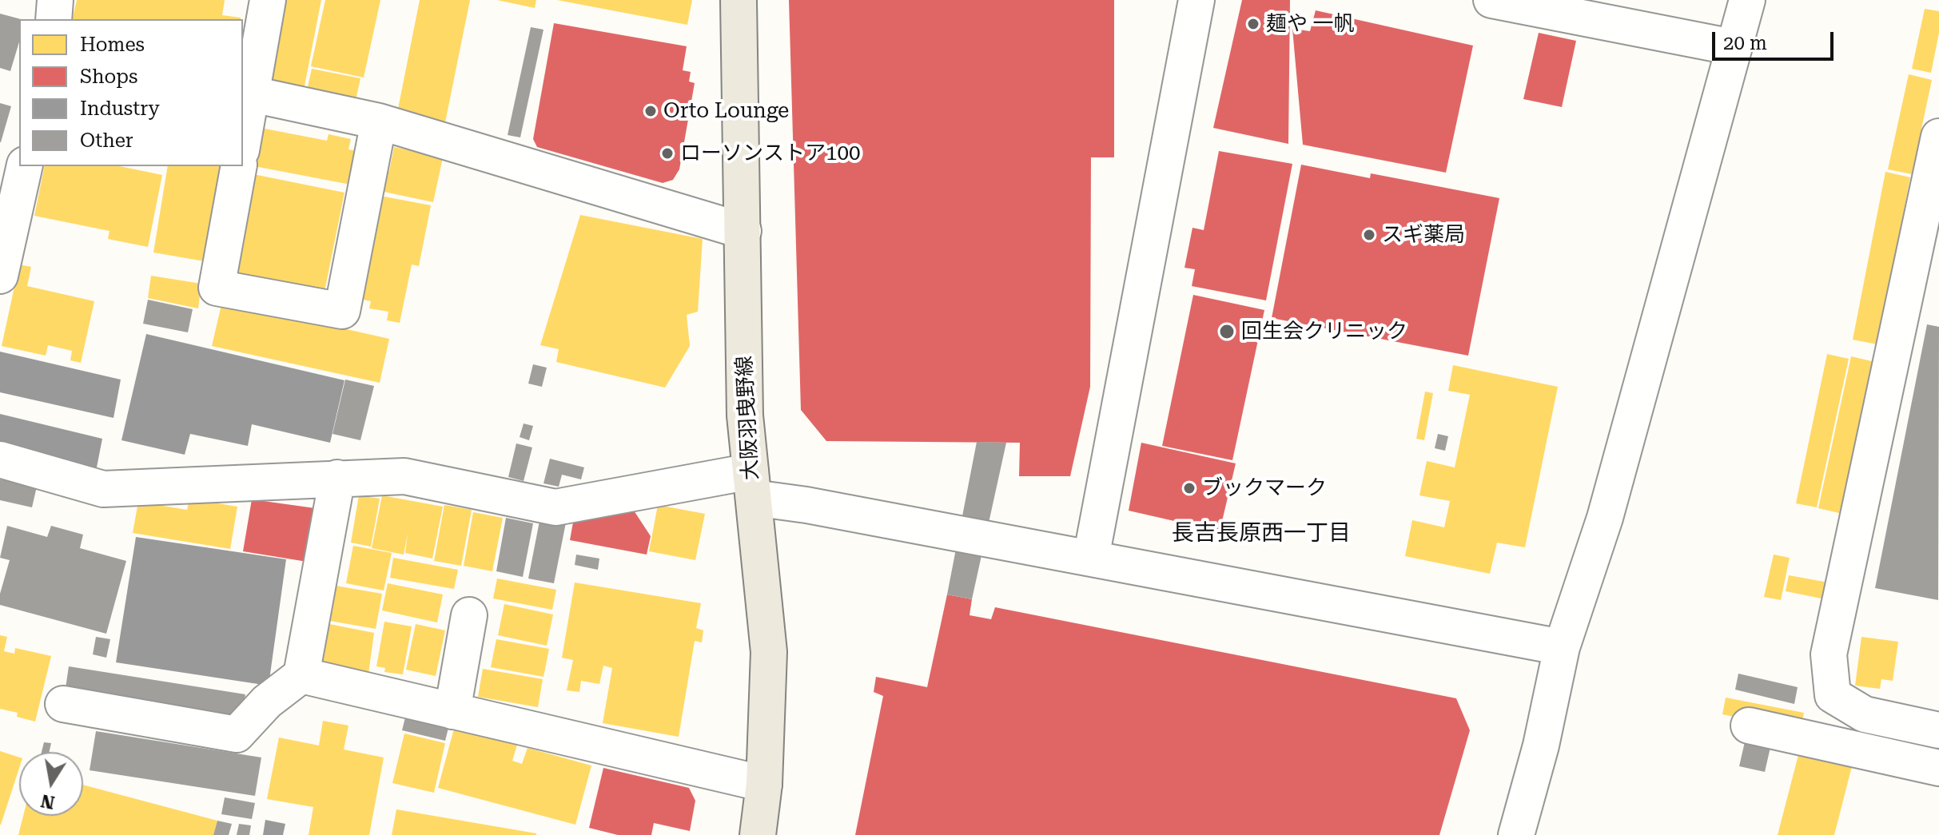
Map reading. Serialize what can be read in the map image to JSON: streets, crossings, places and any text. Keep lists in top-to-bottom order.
{
  "streets": {
    "main road": ["大阪羽曳野線"]
  },
  "districts": ["長吉長原西一丁目"],
  "places": [
    "麺や 一帆",
    "Orto Lounge",
    "ローソンストア100",
    "スギ薬局",
    "回生会クリニック",
    "ブックマーク"
  ],
  "legend": [
    "Homes",
    "Shops",
    "Industry",
    "Other"
  ],
  "scale_bar": "20 m",
  "north": "bottom"
}
